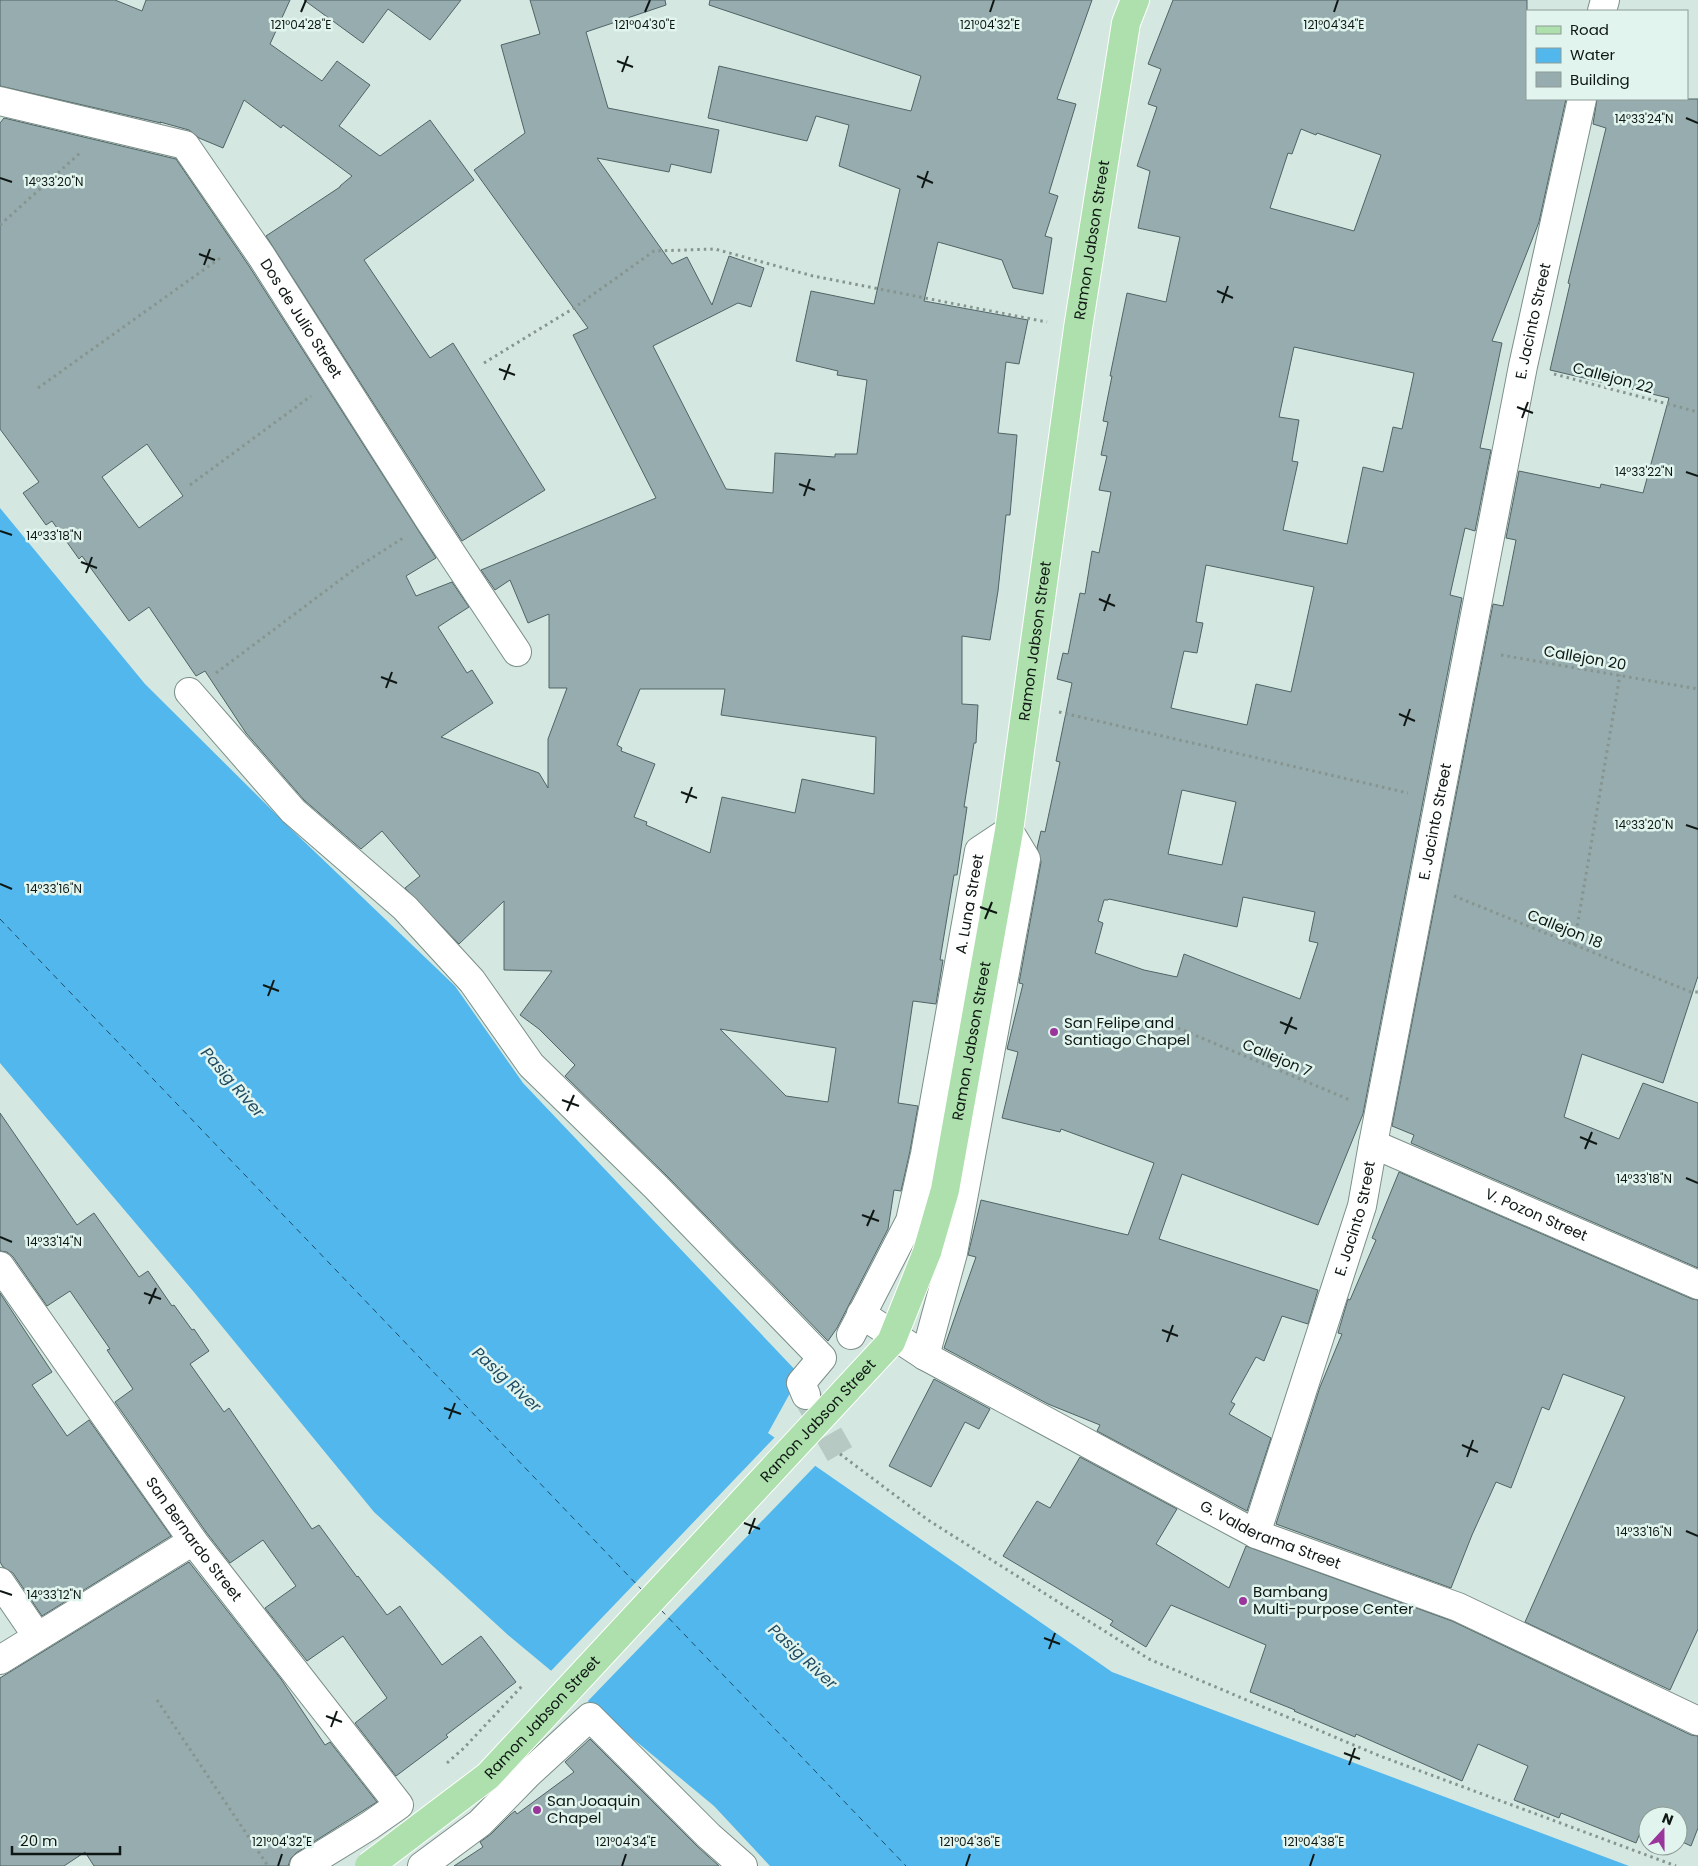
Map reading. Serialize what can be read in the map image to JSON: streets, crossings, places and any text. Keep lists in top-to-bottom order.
{
  "streets": {
    "main road": ["Ramon Jabson Street"],
    "street": [
      "Dos de Julio Street",
      "E. Jacinto Street",
      "A. Luna Street",
      "V. Pozon Street",
      "G. Valderama Street",
      "San Bernardo Street"
    ],
    "path": [
      "Callejon 22",
      "Callejon 20",
      "Callejon 18",
      "Callejon 7"
    ]
  },
  "crossings": [
    ["Ramon Jabson Street", "A. Luna Street"],
    ["E. Jacinto Street", "Callejon 22"],
    ["E. Jacinto Street", "Callejon 20"],
    ["E. Jacinto Street", "Callejon 18"],
    ["E. Jacinto Street", "Callejon 7"],
    ["E. Jacinto Street", "V. Pozon Street"],
    ["E. Jacinto Street", "G. Valderama Street"],
    ["A. Luna Street", "G. Valderama Street"]
  ],
  "water": ["Pasig River"],
  "places": ["San Felipe and Santiago Chapel", "Bambang Multi-purpose Center", "San Joaquin Chapel"],
  "legend": ["Road", "Water", "Building"],
  "scale_bar": "20 m",
  "north": "top",
  "coordinates": [
    "121°04'28\"E",
    "121°04'30\"E",
    "121°04'32\"E",
    "121°04'34\"E",
    "14°33'24\"N",
    "14°33'20\"N",
    "14°33'22\"N",
    "14°33'18\"N",
    "14°33'16\"N",
    "14°33'14\"N",
    "14°33'12\"N",
    "121°04'36\"E",
    "121°04'38\"E"
  ]
}
